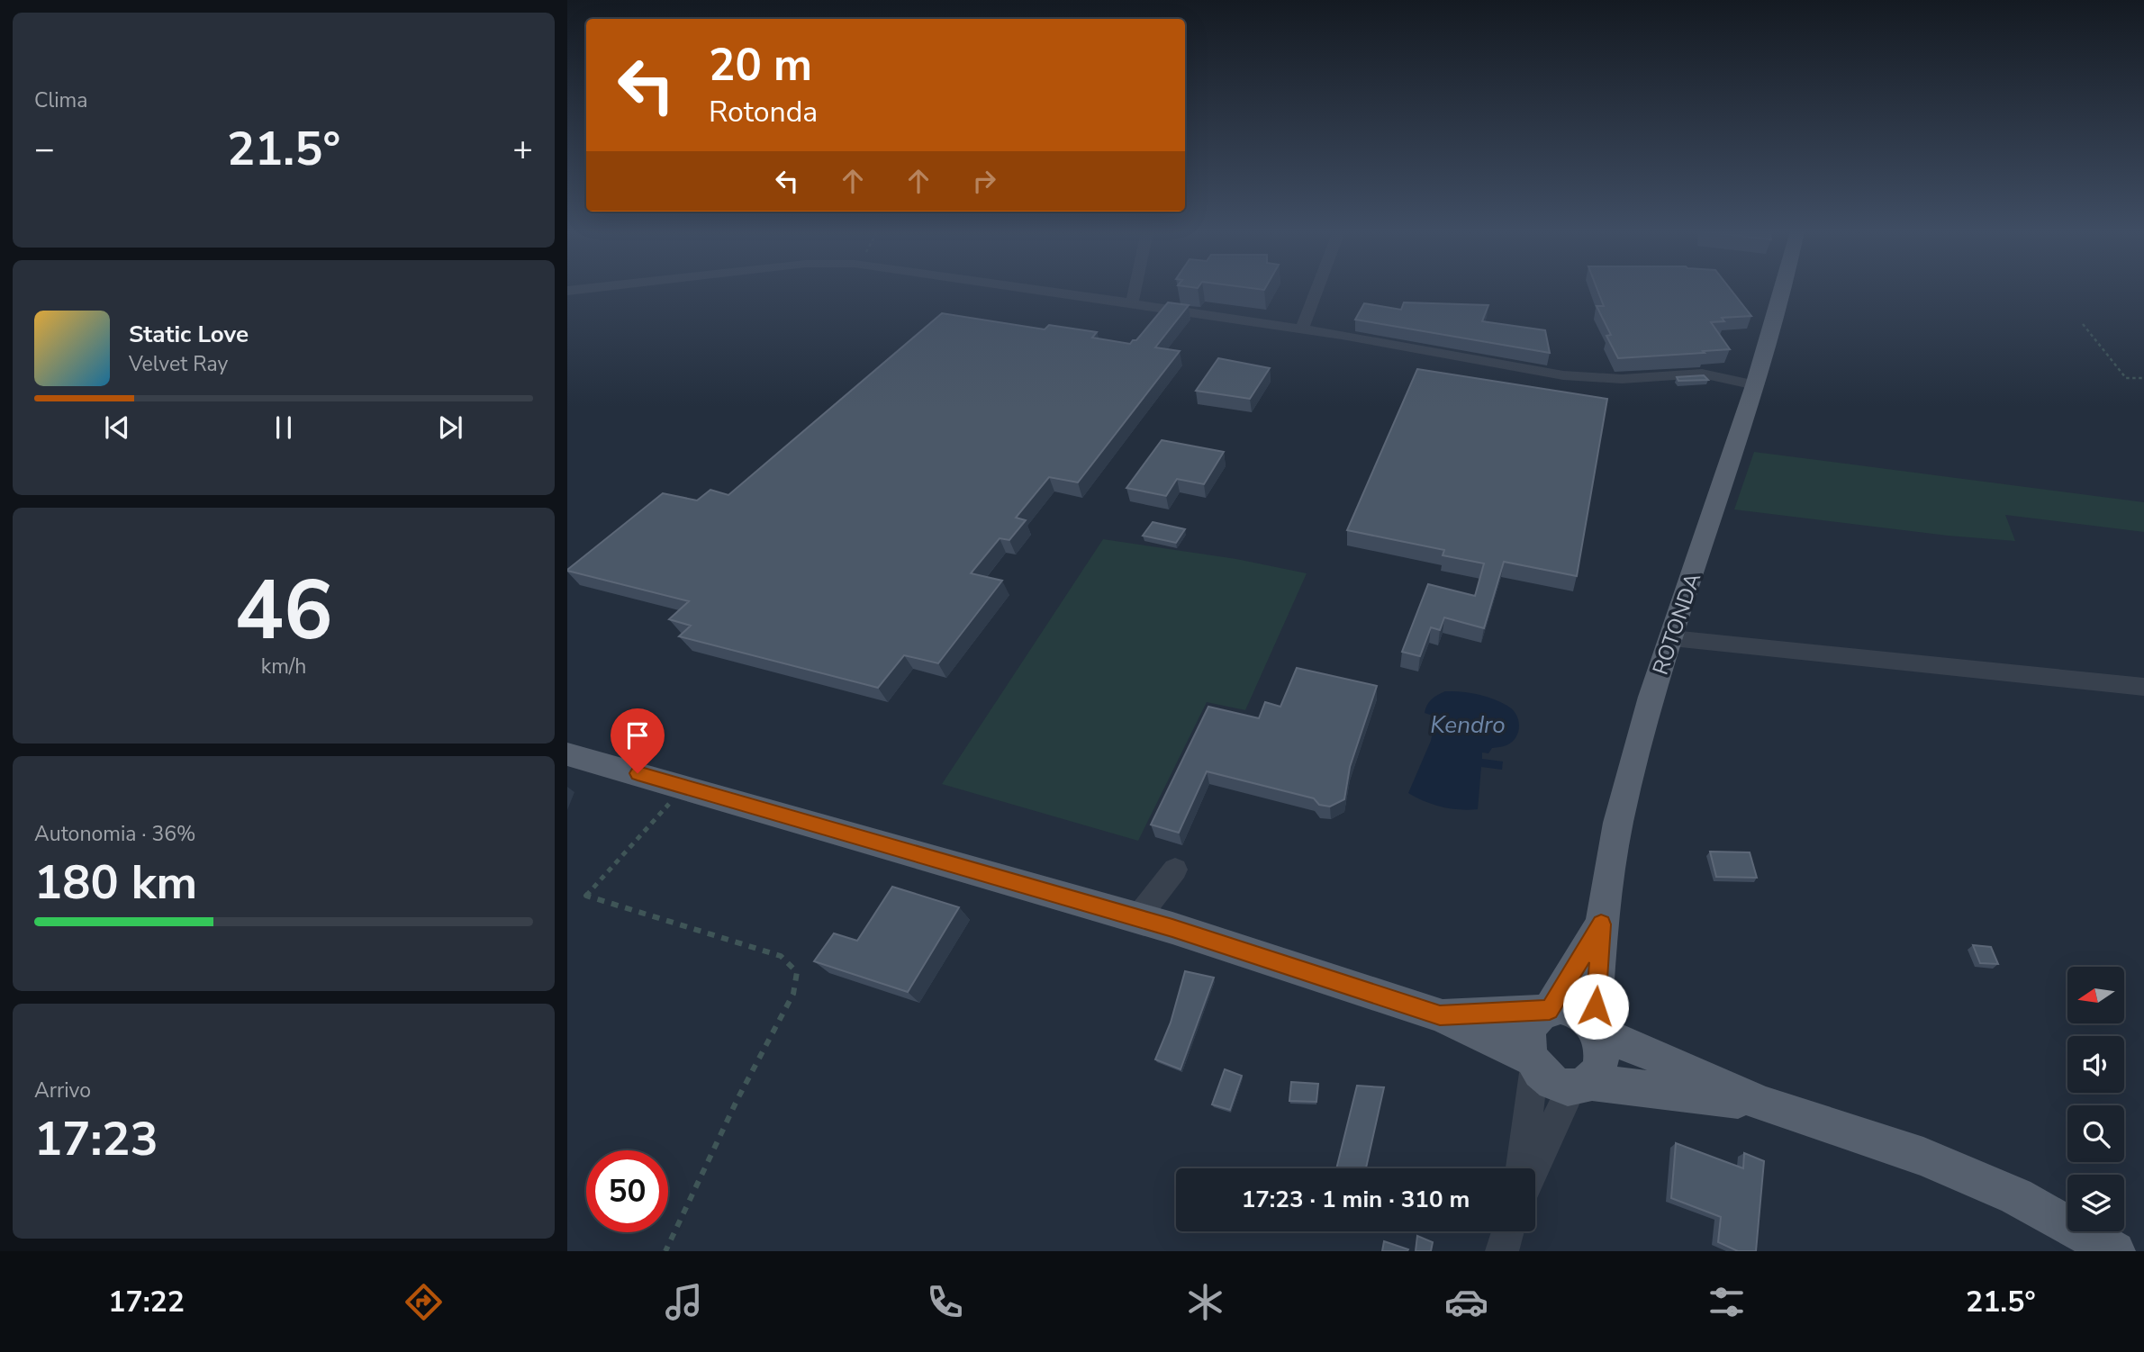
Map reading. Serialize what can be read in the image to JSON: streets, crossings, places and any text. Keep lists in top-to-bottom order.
{
  "streets": {
    "main road": ["ROTONDA"]
  },
  "water": ["Kendro"],
  "north": "left",
  "page": {
    "tile": [
      "Clima",
      ["46", "km/h"],
      ["Autonomia · 36%", "180 km"],
      ["Arrivo", "17:23"]
    ],
    "turn": ["20 m", "Rotonda"],
    "heat": ["−", "21.5°", "+"],
    "song": ["Static Love", "Velvet Ray"],
    "limit": "50",
    "trip": "17:23 · 1 min · 310 m",
    "tabs": ["17:22", "21.5°"]
  }
}
